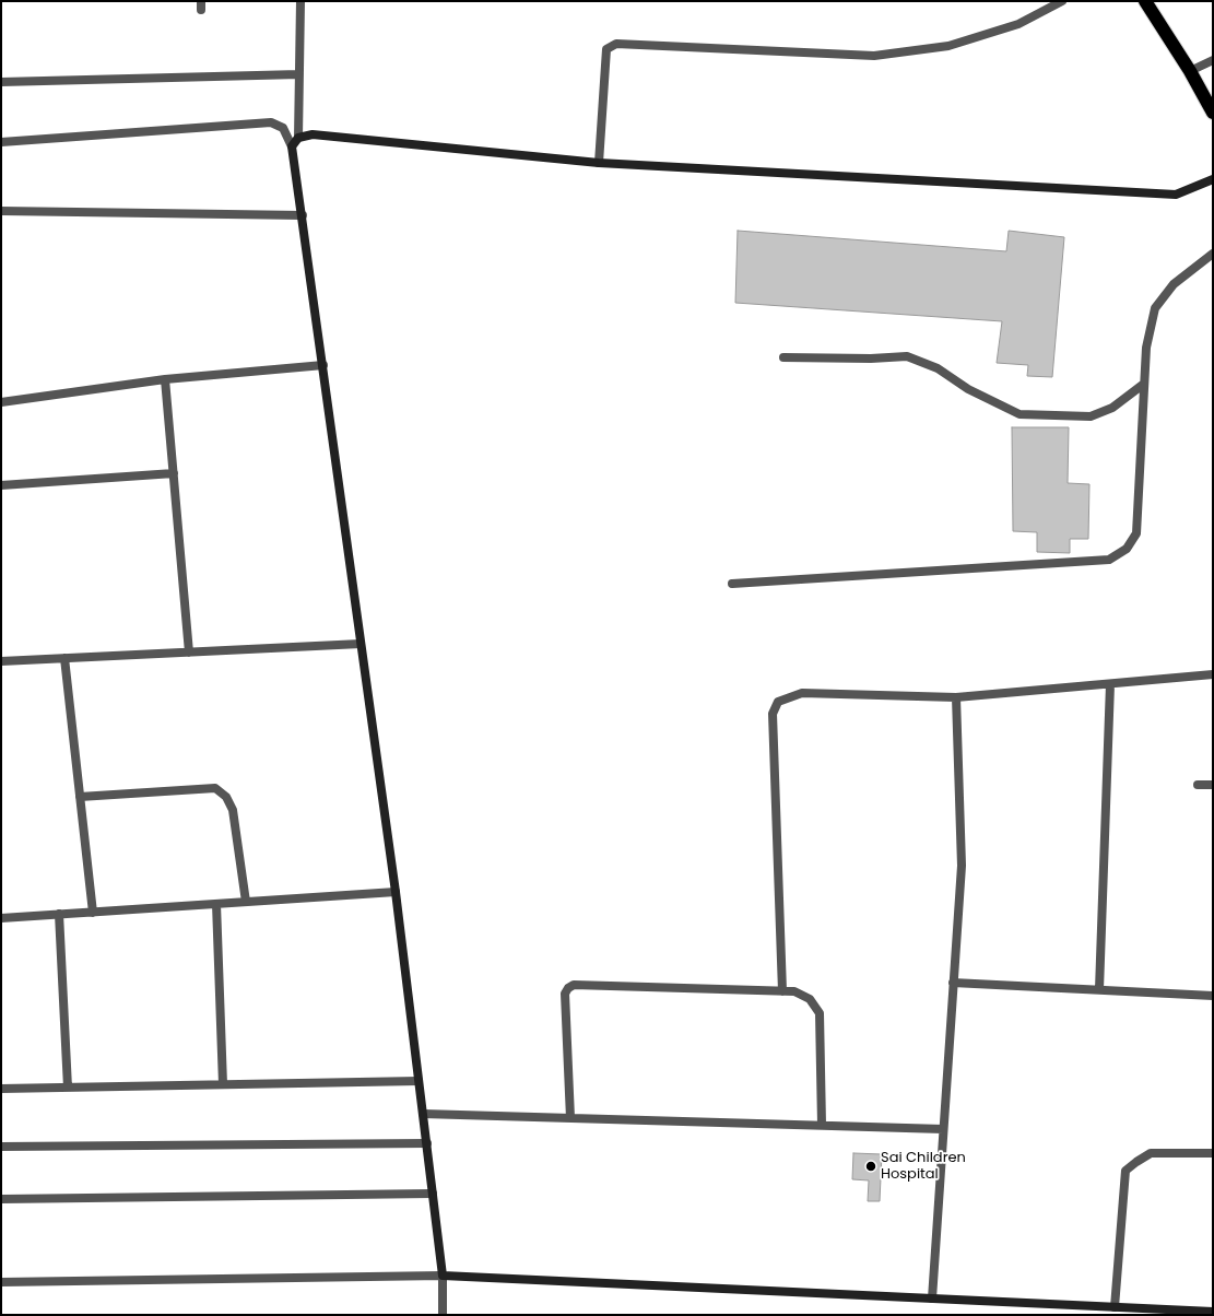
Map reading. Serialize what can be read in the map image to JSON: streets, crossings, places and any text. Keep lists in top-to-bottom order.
{
  "places": ["Sai Children Hospital"]
}
